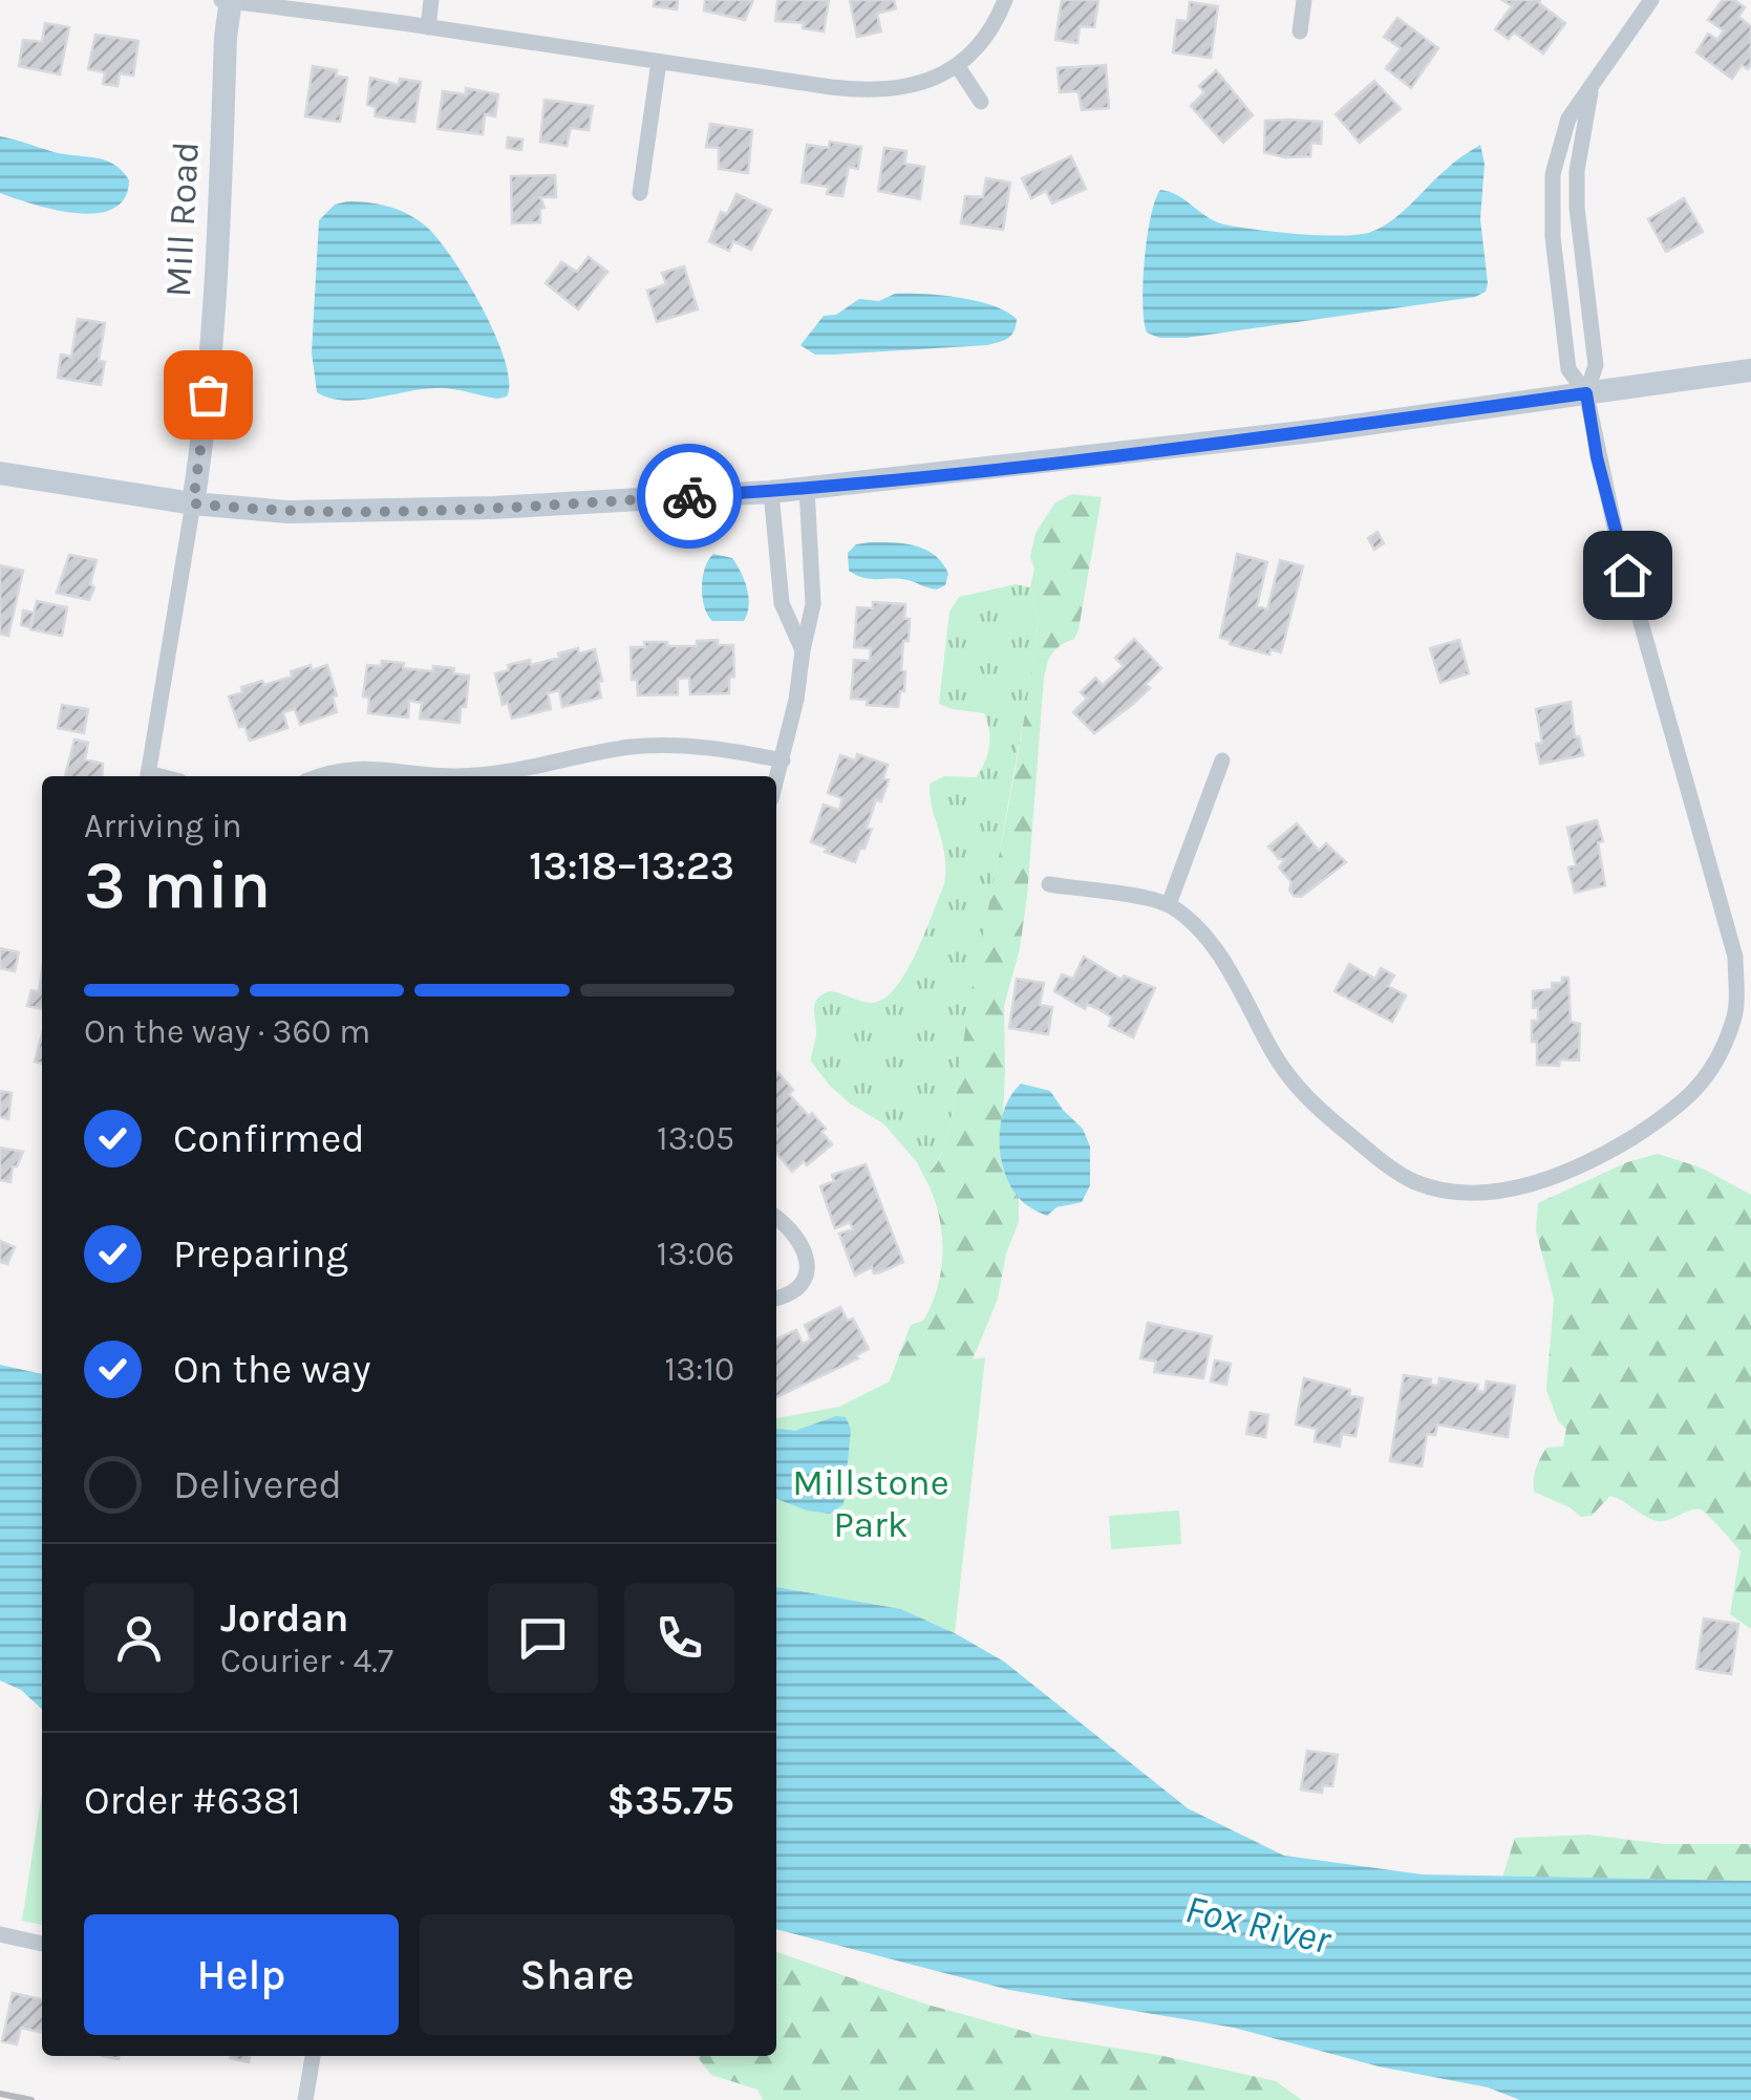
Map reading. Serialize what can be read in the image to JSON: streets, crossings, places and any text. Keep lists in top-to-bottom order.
{
  "streets": {
    "main road": ["Mill Road"]
  },
  "water": ["Fox River"],
  "parks": ["Millstone Park"],
  "page": {
    "heading": ["3 min", "Arriving in", "13:18–13:23"],
    "panel": [
      "Jordan",
      "Courier · 4.7",
      "Order #6381",
      "$35.75"
    ],
    "bar": "On the way · 360 m",
    "list": [
      ["Confirmed", "13:05"],
      ["Preparing", "13:06"],
      ["On the way", "13:10"],
      "Delivered"
    ],
    "buttons": ["Help", "Share"]
  }
}
